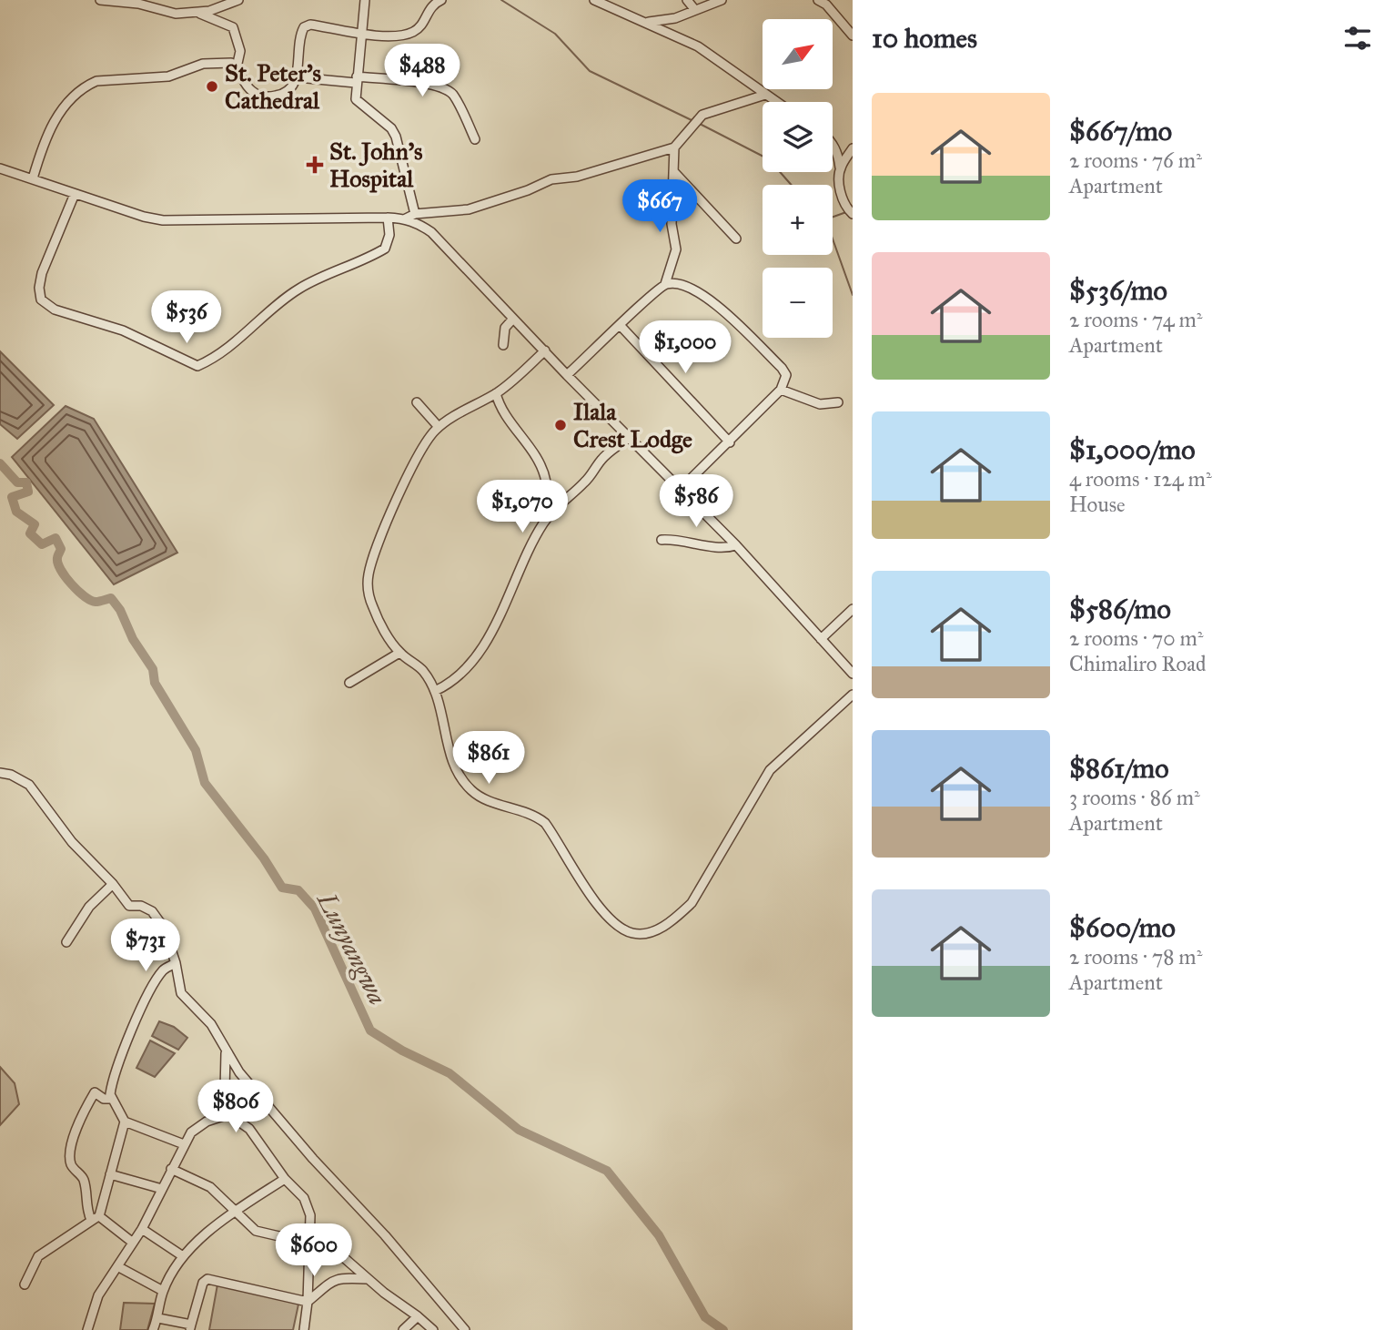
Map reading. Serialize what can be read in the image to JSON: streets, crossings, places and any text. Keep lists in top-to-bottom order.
{
  "water": ["Lunyangwa"],
  "places": {
    "other": ["St. Peter's Cathedral", "Ilala Crest Lodge"],
    "health": ["St. John's Hospital"]
  },
  "north": "top right",
  "page": {
    "heading": "10 homes",
    "map_buttons": ["+", "−"],
    "price": [
      "$488",
      "$667",
      "$536",
      "$1,000",
      "$586",
      "$1,070",
      "$861",
      "$731",
      "$806",
      "$600"
    ],
    "list": [
      {
        "name": "$667/mo",
        "note": "2 rooms · 76 m² · Apartment"
      },
      {
        "name": "$536/mo",
        "note": "2 rooms · 74 m² · Apartment"
      },
      {
        "name": "$1,000/mo",
        "note": "4 rooms · 124 m² · House"
      },
      {
        "name": "$586/mo",
        "note": "2 rooms · 70 m² · Chimaliro Road"
      },
      {
        "name": "$861/mo",
        "note": "3 rooms · 86 m² · Apartment"
      },
      {
        "name": "$600/mo",
        "note": "2 rooms · 78 m² · Apartment"
      }
    ]
  }
}
